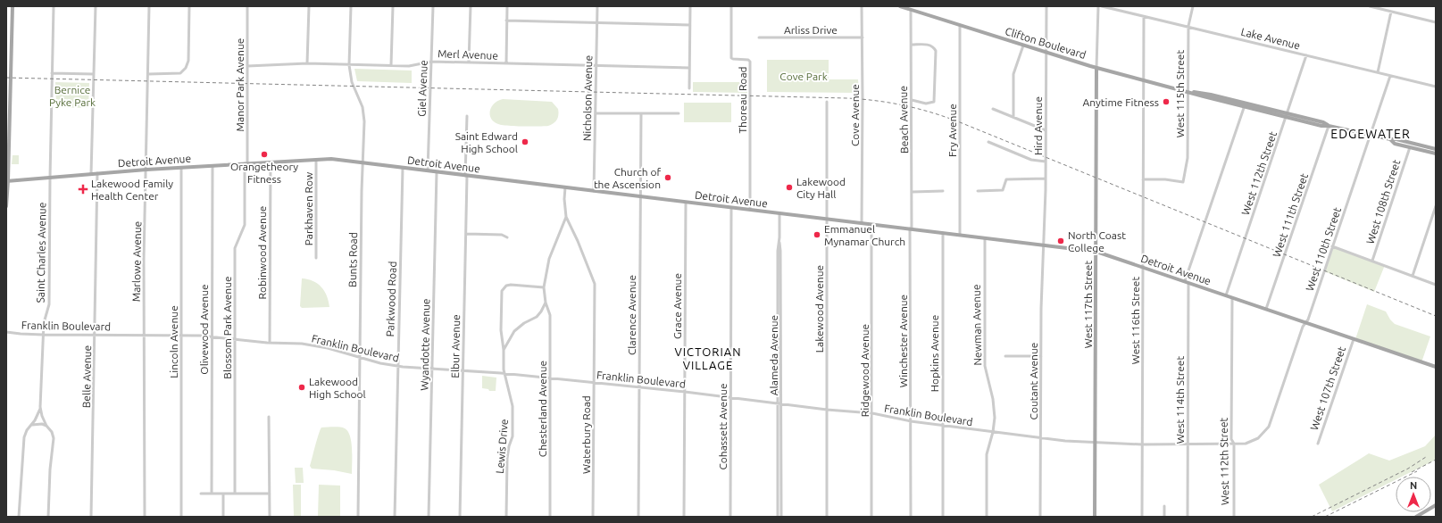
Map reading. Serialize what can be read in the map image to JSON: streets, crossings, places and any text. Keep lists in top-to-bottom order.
{
  "streets": {
    "main road": ["Clifton Boulevard", "Detroit Avenue", "West 117th Street"],
    "street": [
      "Arliss Drive",
      "Lake Avenue",
      "Merl Avenue",
      "Manor Park Avenue",
      "Giel Avenue",
      "West 115th Street",
      "Nicholson Avenue",
      "Thoreau Road",
      "Cove Avenue",
      "Beach Avenue",
      "Hird Avenue",
      "Fry Avenue",
      "West 112th Street",
      "West 108th Street",
      "Parkhaven Row",
      "West 111th Street",
      "West 110th Street",
      "Saint Charles Avenue",
      "Robinwood Avenue",
      "Bunts Road",
      "Marlowe Avenue",
      "Parkwood Road",
      "Grace Avenue",
      "Lakewood Avenue",
      "Clarence Avenue",
      "West 116th Street",
      "Newman Avenue",
      "Franklin Boulevard",
      "Blossom Park Avenue",
      "Olivewood Avenue",
      "Winchester Avenue",
      "Lincoln Avenue",
      "Wyandotte Avenue",
      "Elbur Avenue",
      "Hopkins Avenue",
      "Alameda Avenue",
      "Ridgewood Avenue",
      "Belle Avenue",
      "Coutant Avenue",
      "West 107th Street",
      "West 114th Street",
      "Chesterland Avenue",
      "Cohassett Avenue",
      "Waterbury Road",
      "Lewis Drive"
    ]
  },
  "crossings": [
    ["Arliss Drive", "Cove Avenue"],
    ["Lake Avenue", "West 115th Street"],
    ["Lake Avenue", "West 112th Street"],
    ["Lake Avenue", "West 110th Street"],
    ["Lake Avenue", "West 116th Street"],
    ["Clifton Boulevard", "West 115th Street"],
    ["Clifton Boulevard", "Beach Avenue"],
    ["Clifton Boulevard", "Hird Avenue"],
    ["Clifton Boulevard", "Fry Avenue"],
    ["Clifton Boulevard", "West 112th Street"],
    ["Clifton Boulevard", "West 108th Street"],
    ["Clifton Boulevard", "West 111th Street"],
    ["Clifton Boulevard", "West 110th Street"],
    ["Clifton Boulevard", "West 117th Street"],
    ["Clifton Boulevard", "West 116th Street"],
    ["Clifton Boulevard", "West 114th Street"],
    ["Merl Avenue", "Manor Park Avenue"],
    ["Merl Avenue", "Giel Avenue"],
    ["Merl Avenue", "Nicholson Avenue"],
    ["Merl Avenue", "Bunts Road"],
    ["Manor Park Avenue", "Detroit Avenue"],
    ["Manor Park Avenue", "Blossom Park Avenue"],
    ["Giel Avenue", "Detroit Avenue"],
    ["West 115th Street", "West 116th Street"],
    ["Nicholson Avenue", "Detroit Avenue"],
    ["Thoreau Road", "Detroit Avenue"],
    ["Cove Avenue", "Detroit Avenue"],
    ["Beach Avenue", "Detroit Avenue"],
    ["Beach Avenue", "Winchester Avenue"],
    ["Hird Avenue", "Detroit Avenue"],
    ["Hird Avenue", "Coutant Avenue"],
    ["Fry Avenue", "Detroit Avenue"],
    ["Detroit Avenue", "West 112th Street"],
    ["Detroit Avenue", "Parkhaven Row"],
    ["Detroit Avenue", "West 111th Street"],
    ["Detroit Avenue", "West 110th Street"],
    ["Detroit Avenue", "Saint Charles Avenue"],
    ["Detroit Avenue", "Robinwood Avenue"],
    ["Detroit Avenue", "Bunts Road"],
    ["Detroit Avenue", "Marlowe Avenue"],
    ["Detroit Avenue", "Parkwood Road"],
    ["Detroit Avenue", "West 117th Street"],
    ["Detroit Avenue", "Grace Avenue"],
    ["Detroit Avenue", "Lakewood Avenue"],
    ["Detroit Avenue", "Clarence Avenue"],
    ["Detroit Avenue", "West 116th Street"],
    ["Detroit Avenue", "Newman Avenue"],
    ["Detroit Avenue", "Blossom Park Avenue"],
    ["Detroit Avenue", "Olivewood Avenue"],
    ["Detroit Avenue", "Winchester Avenue"],
    ["Detroit Avenue", "Lincoln Avenue"],
    ["Detroit Avenue", "Wyandotte Avenue"],
    ["Detroit Avenue", "Elbur Avenue"],
    ["Detroit Avenue", "Hopkins Avenue"],
    ["Detroit Avenue", "Alameda Avenue"],
    ["Detroit Avenue", "Ridgewood Avenue"],
    ["Detroit Avenue", "Belle Avenue"],
    ["Detroit Avenue", "Coutant Avenue"],
    ["Detroit Avenue", "West 107th Street"],
    ["Detroit Avenue", "West 114th Street"],
    ["Detroit Avenue", "Cohassett Avenue"],
    ["Detroit Avenue", "Waterbury Road"],
    ["West 112th Street", "Franklin Boulevard"],
    ["West 110th Street", "Franklin Boulevard"],
    ["Saint Charles Avenue", "Franklin Boulevard"],
    ["Robinwood Avenue", "Franklin Boulevard"],
    ["Bunts Road", "Franklin Boulevard"],
    ["Marlowe Avenue", "Franklin Boulevard"],
    ["Parkwood Road", "Franklin Boulevard"],
    ["West 117th Street", "Franklin Boulevard"],
    ["Grace Avenue", "Franklin Boulevard"],
    ["Lakewood Avenue", "Franklin Boulevard"],
    ["Clarence Avenue", "Franklin Boulevard"],
    ["West 116th Street", "Franklin Boulevard"],
    ["Newman Avenue", "Franklin Boulevard"],
    ["Franklin Boulevard", "Blossom Park Avenue"],
    ["Franklin Boulevard", "Olivewood Avenue"],
    ["Franklin Boulevard", "Winchester Avenue"],
    ["Franklin Boulevard", "Lincoln Avenue"],
    ["Franklin Boulevard", "Wyandotte Avenue"],
    ["Franklin Boulevard", "Elbur Avenue"],
    ["Franklin Boulevard", "Hopkins Avenue"],
    ["Franklin Boulevard", "Alameda Avenue"],
    ["Franklin Boulevard", "Ridgewood Avenue"],
    ["Franklin Boulevard", "Belle Avenue"],
    ["Franklin Boulevard", "Coutant Avenue"],
    ["Franklin Boulevard", "West 114th Street"],
    ["Franklin Boulevard", "Chesterland Avenue"],
    ["Franklin Boulevard", "Cohassett Avenue"],
    ["Franklin Boulevard", "Waterbury Road"],
    ["Franklin Boulevard", "Lewis Drive"],
    ["Chesterland Avenue", "Lewis Drive"]
  ],
  "districts": ["EDGEWATER", "VICTORIAN VILLAGE"],
  "parks": ["Cove Park", "Bernice Pyke Park"],
  "places": {
    "other": [
      "Anytime Fitness",
      "Saint Edward High School",
      "Orangetheory Fitness",
      "Church of the Ascension",
      "Lakewood City Hall",
      "Emmanuel Mynamar Church",
      "North Coast College",
      "Lakewood High School"
    ],
    "health": ["Lakewood Family Health Center"]
  },
  "north": "top"
}
